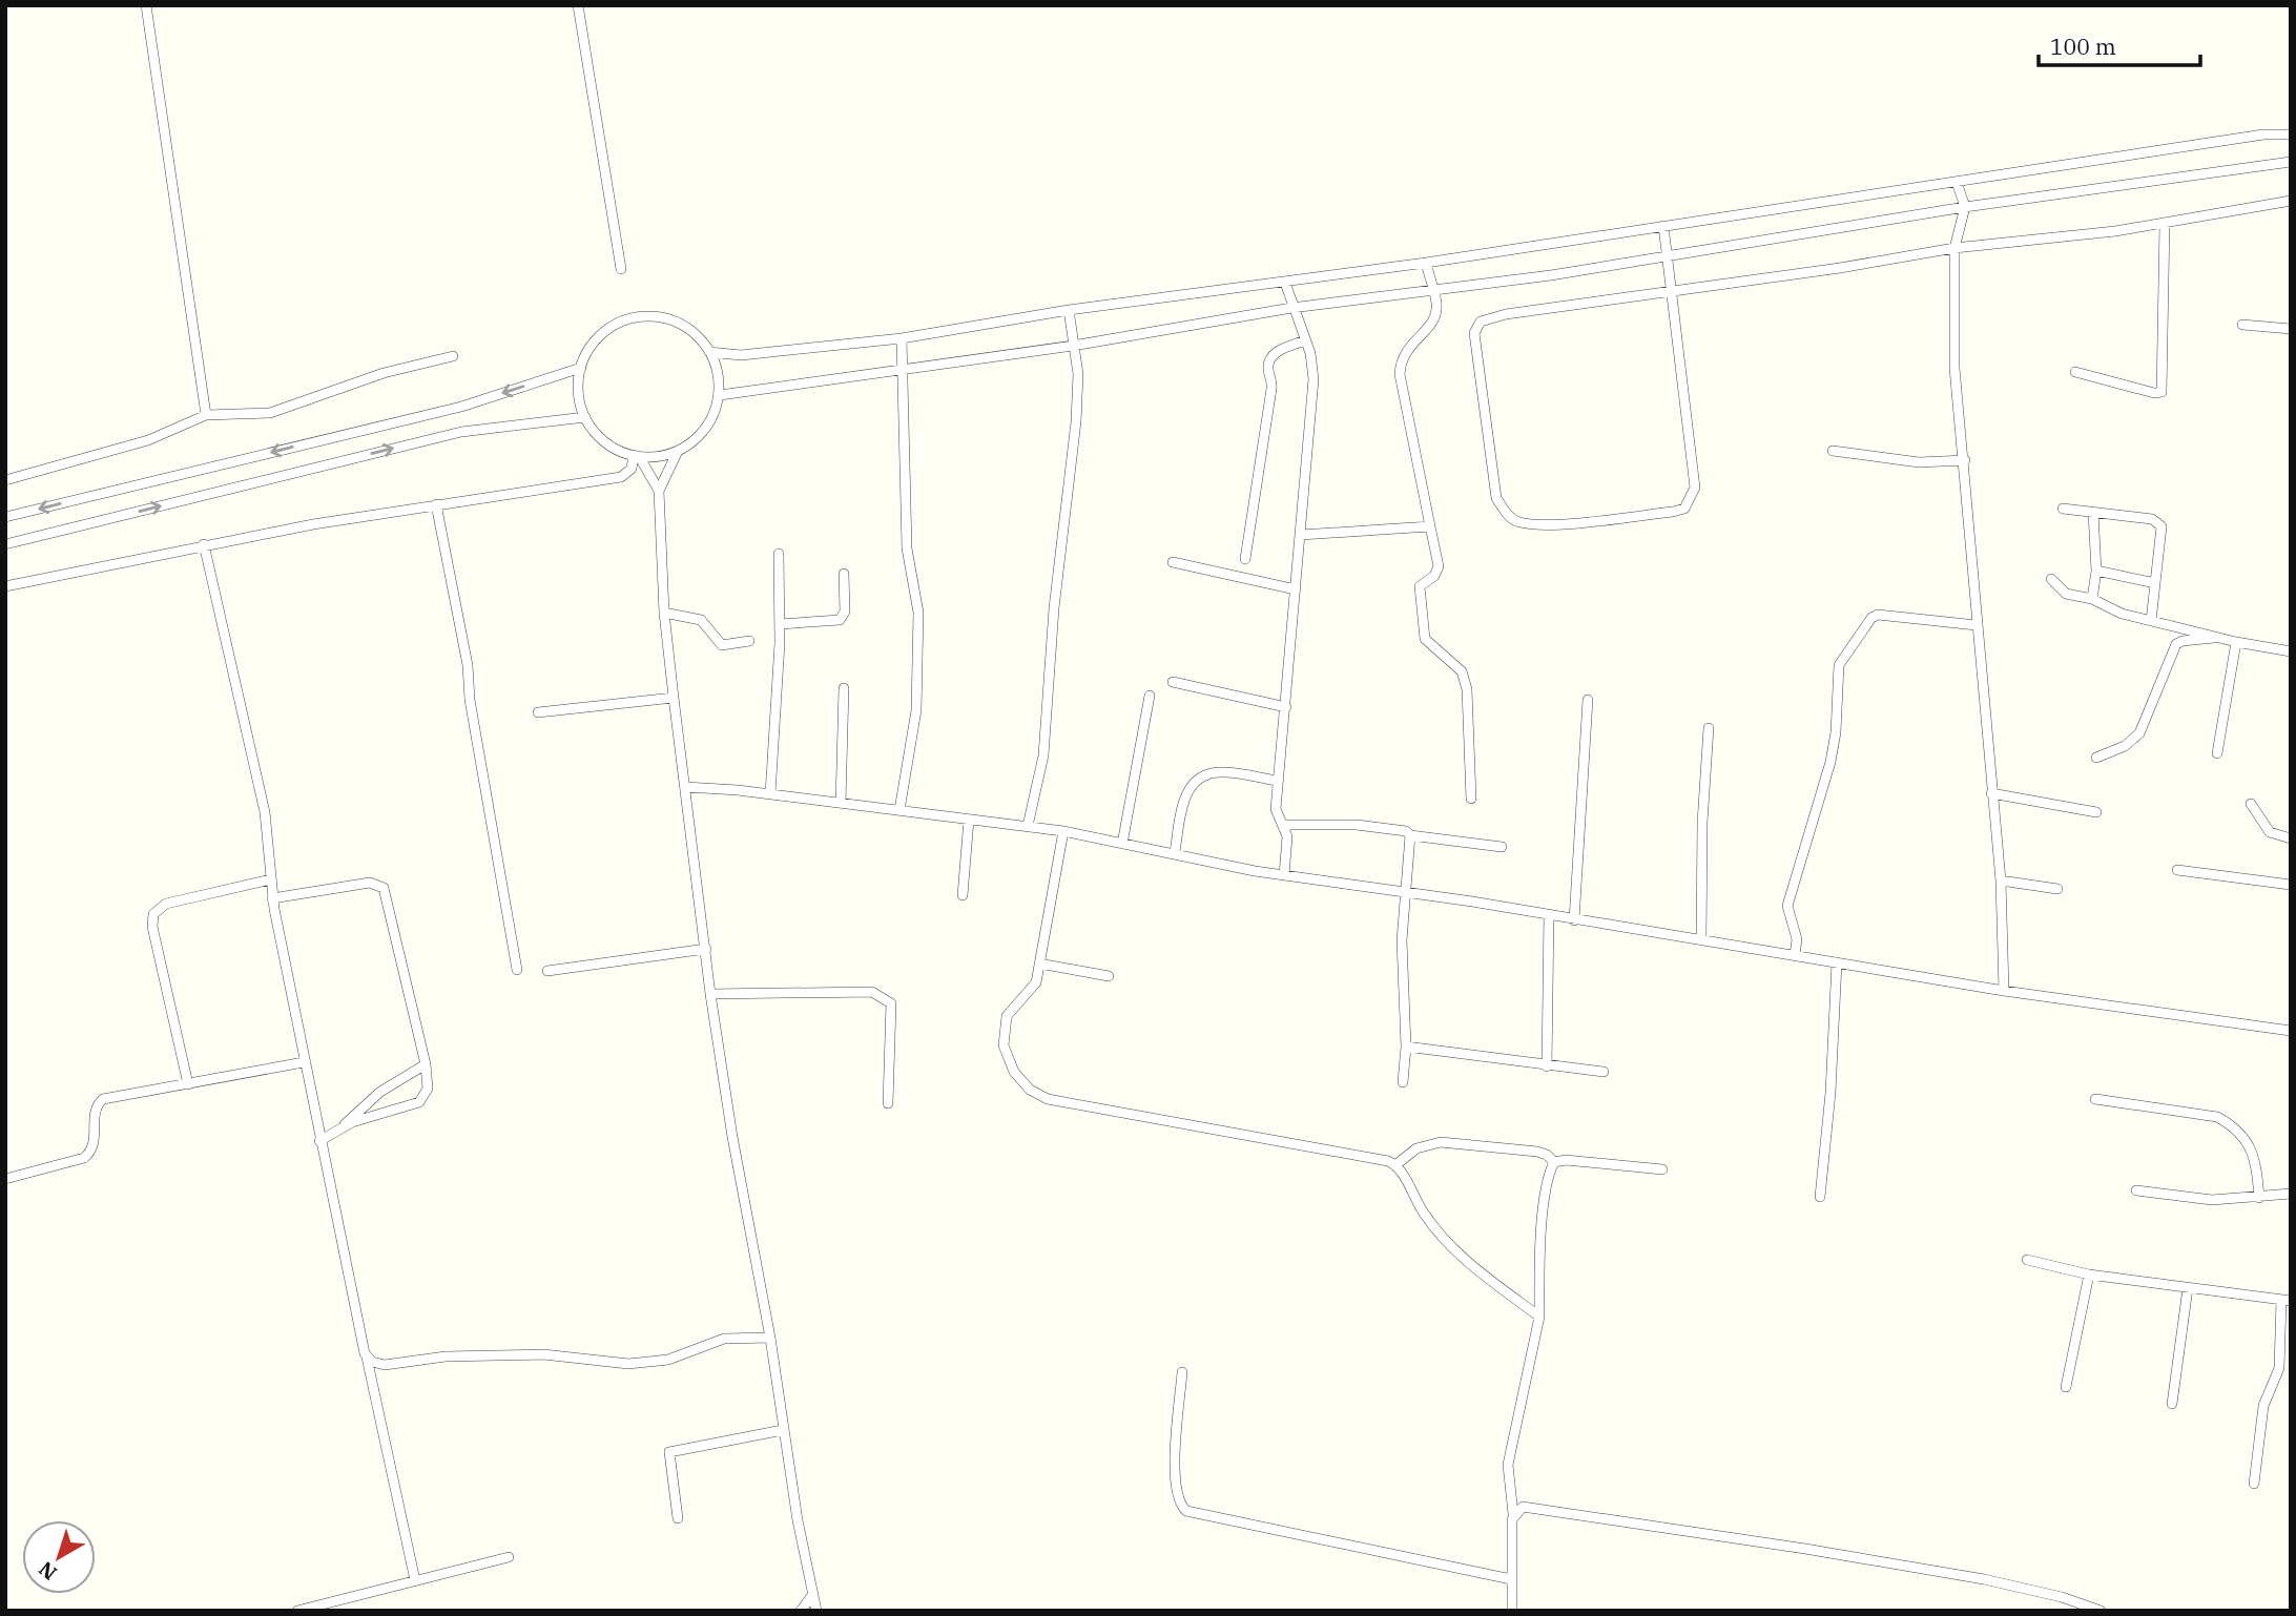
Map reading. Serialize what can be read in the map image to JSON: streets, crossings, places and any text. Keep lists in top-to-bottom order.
{
  "scale_bar": "100 m",
  "north": "bottom left"
}
